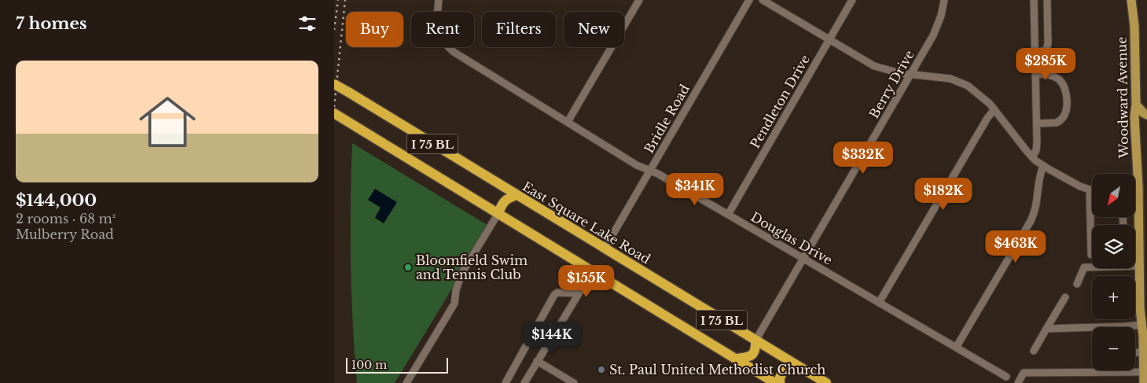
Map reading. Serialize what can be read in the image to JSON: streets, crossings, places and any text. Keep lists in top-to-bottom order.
{
  "streets": {
    "highway": ["I 75 BL", "East Square Lake Road"],
    "main road": ["Woodward Avenue"],
    "street": [
      "Berry Drive",
      "Pendleton Drive",
      "Bridle Road",
      "Douglas Drive"
    ]
  },
  "crossings": [
    ["Berry Drive", "East Square Lake Road"],
    ["Berry Drive", "Douglas Drive"],
    ["Pendleton Drive", "Douglas Drive"],
    ["Bridle Road", "East Square Lake Road"],
    ["Bridle Road", "Douglas Drive"]
  ],
  "places": ["Bloomfield Swim and Tennis Club", "St. Paul United Methodist Church"],
  "scale_bar": "100 m",
  "north": "bottom left",
  "page": {
    "heading": "7 homes",
    "chip": [
      "Buy",
      "Rent",
      "Filters",
      "New"
    ],
    "list": [
      {
        "name": "$144,000",
        "note": "2 rooms · 68 m² · Mulberry Road"
      }
    ],
    "price": [
      "$285K",
      "$332K",
      "$341K",
      "$182K",
      "$463K",
      "$155K",
      "$144K"
    ],
    "map_buttons": ["+", "−"],
    "scale": "100 m"
  }
}
